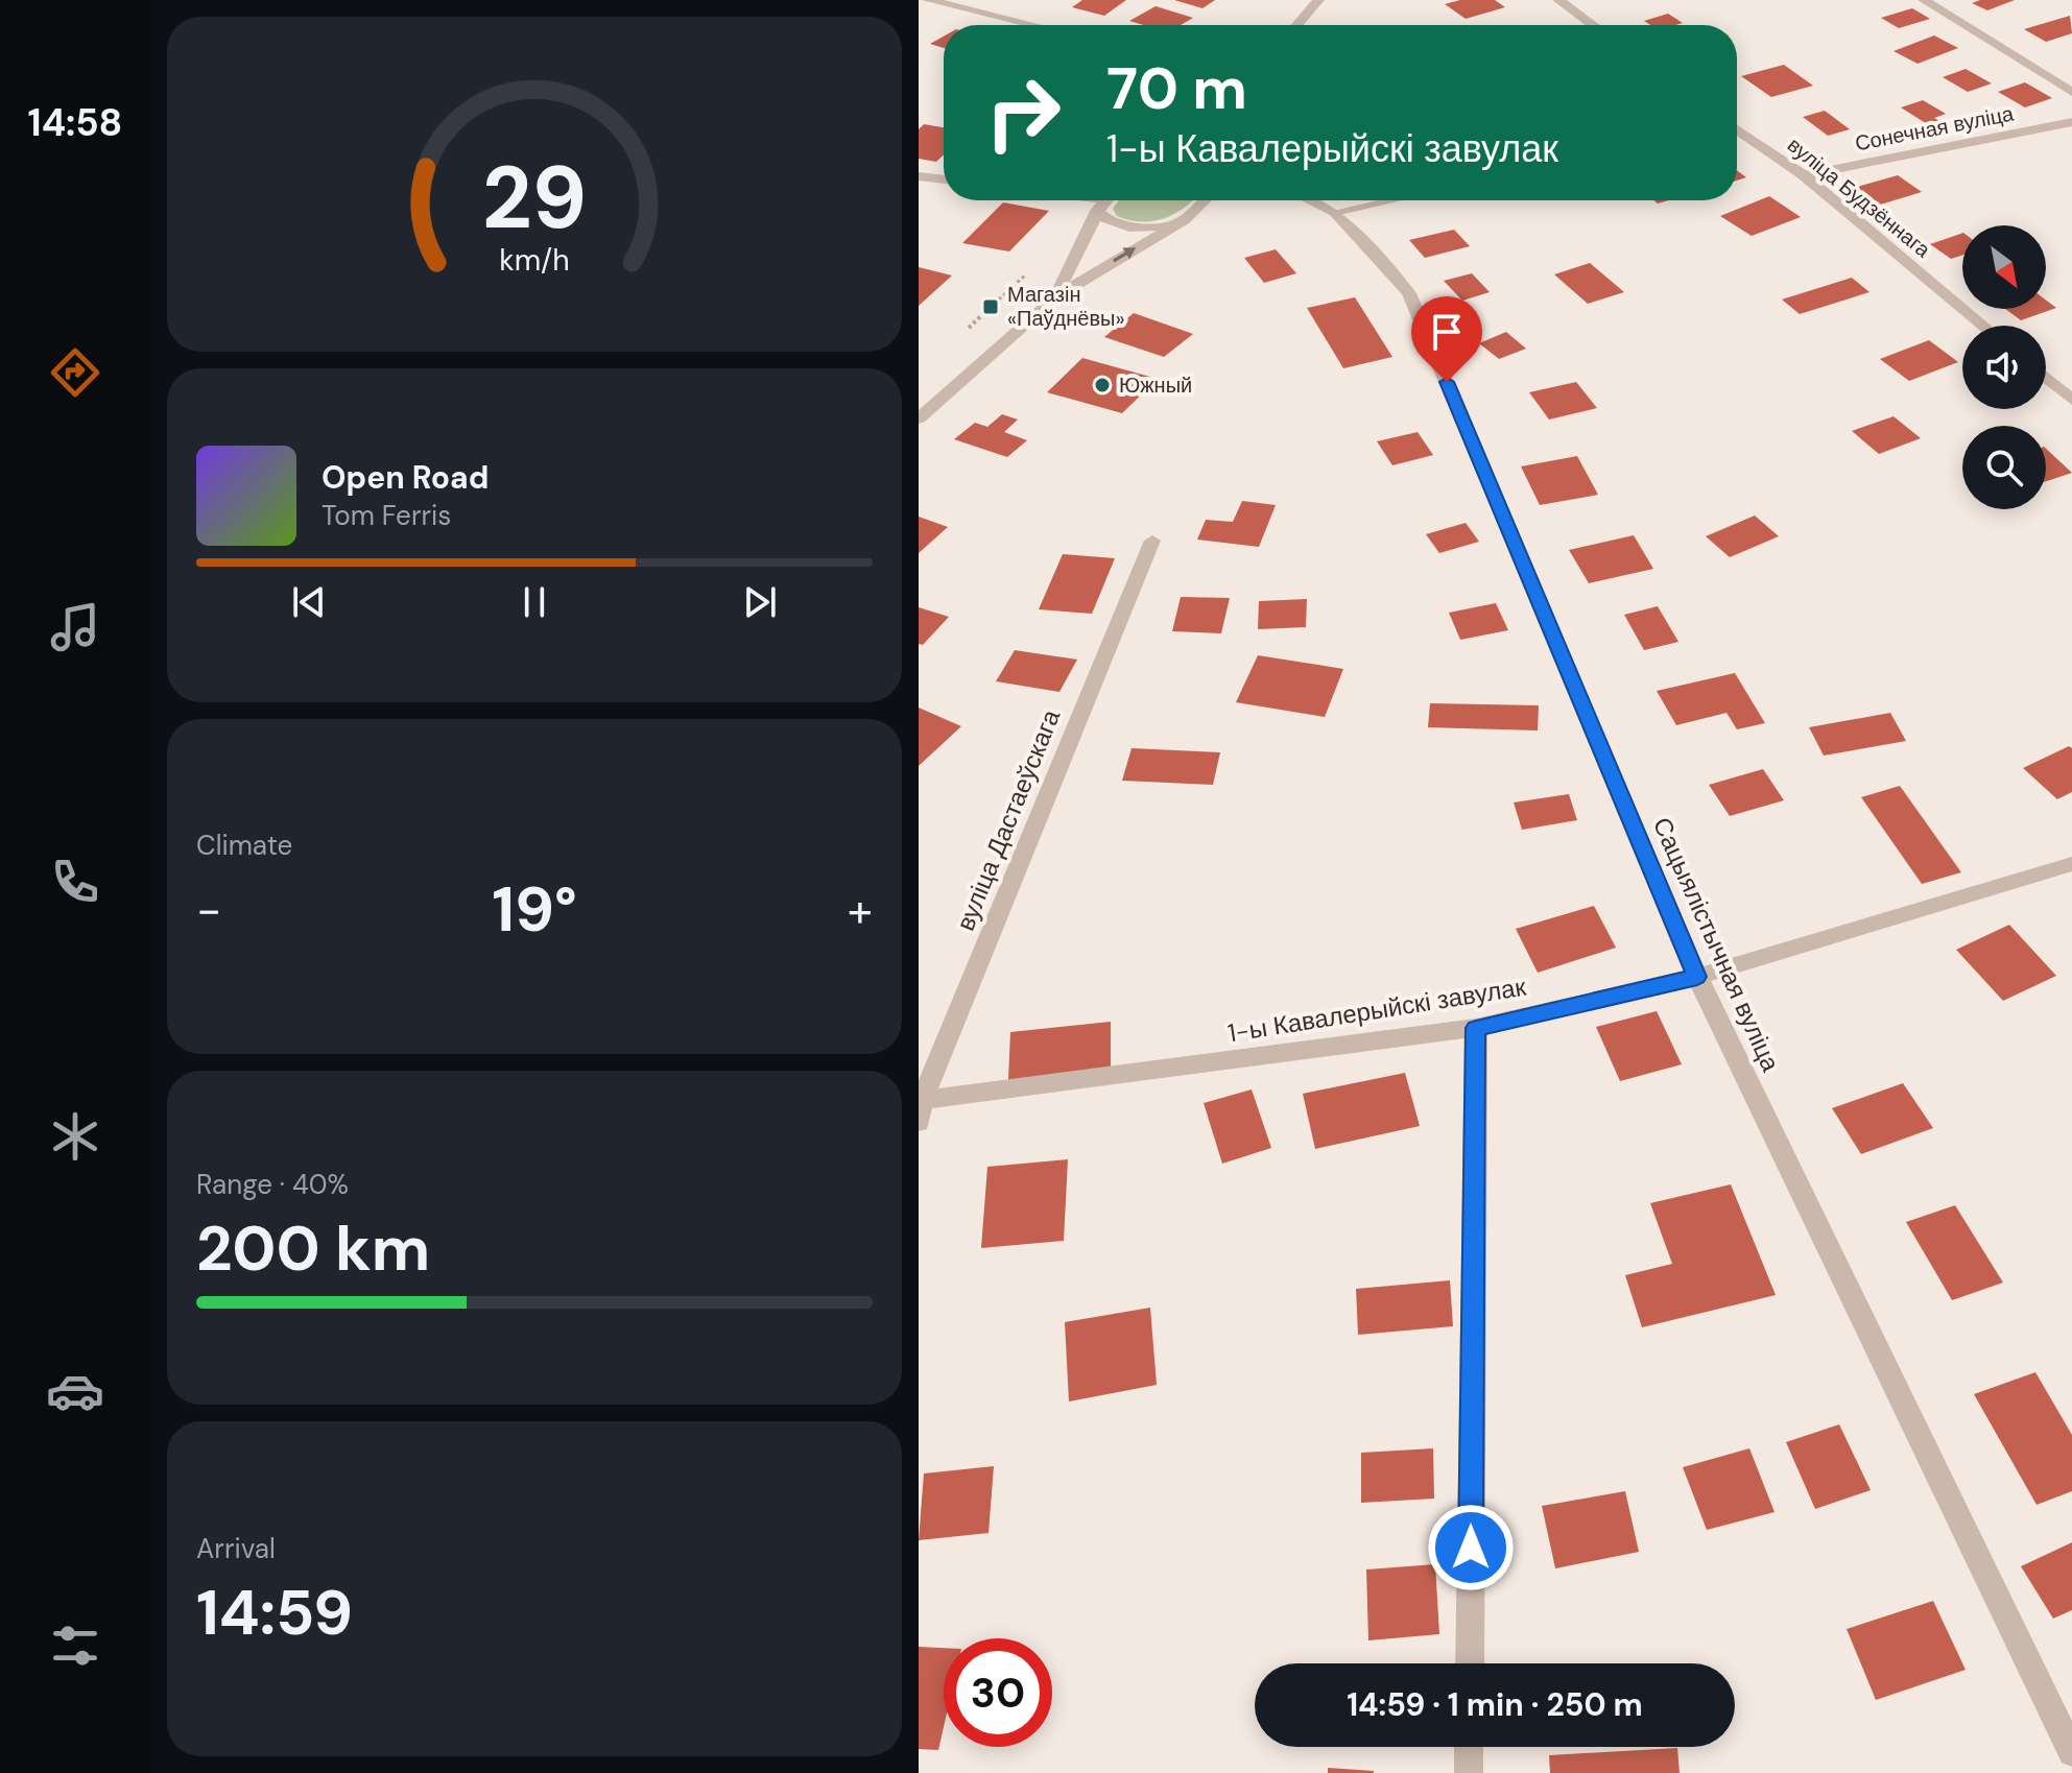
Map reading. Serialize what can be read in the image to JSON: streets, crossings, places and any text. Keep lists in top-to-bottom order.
{
  "streets": {
    "street": [
      "Сонечная вуліца",
      "вуліца Будзённага",
      "вуліца Дастаеўскага",
      "Сацыялістычная вуліца",
      "1-ы Кавалерыйскі завулак"
    ]
  },
  "crossings": [
    ["Сонечная вуліца", "вуліца Будзённага"],
    ["вуліца Дастаеўскага", "1-ы Кавалерыйскі завулак"],
    ["Сацыялістычная вуліца", "1-ы Кавалерыйскі завулак"]
  ],
  "places": {
    "transit": ["Магазін «Паўднёвы»"],
    "other": ["Южный"]
  },
  "north": "bottom right",
  "page": {
    "tabs": "14:58",
    "turn": ["70 m", "1-ы Кавалерыйскі завулак"],
    "song": ["Open Road", "Tom Ferris"],
    "tile": [
      "Climate",
      ["Range · 40%", "200 km"],
      ["Arrival", "14:59"]
    ],
    "heat": ["−", "19°", "+"],
    "limit": "30",
    "trip": "14:59 · 1 min · 250 m",
    "gauge": ["29", "km/h"]
  }
}
